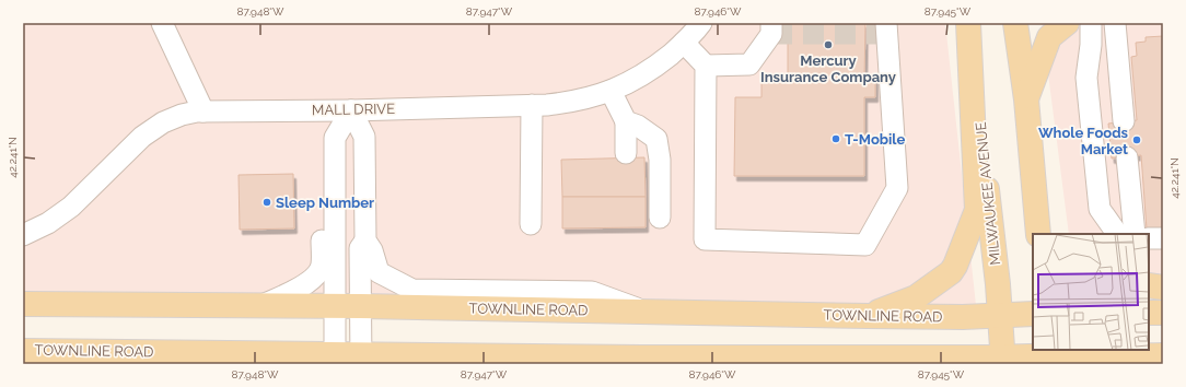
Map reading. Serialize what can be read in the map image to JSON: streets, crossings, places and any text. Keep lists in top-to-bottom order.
{
  "streets": {
    "main road": ["MILWAUKEE AVENUE", "TOWNLINE ROAD"],
    "street": ["MALL DRIVE"]
  },
  "crossings": [
    ["MILWAUKEE AVENUE", "TOWNLINE ROAD"]
  ],
  "places": [
    "Mercury Insurance Company",
    "T-Mobile",
    "Whole Foods Market",
    "Sleep Number"
  ],
  "coordinates": [
    "87.948°W",
    "87.947°W",
    "87.946°W",
    "87.945°W",
    "42.241°N"
  ]
}
